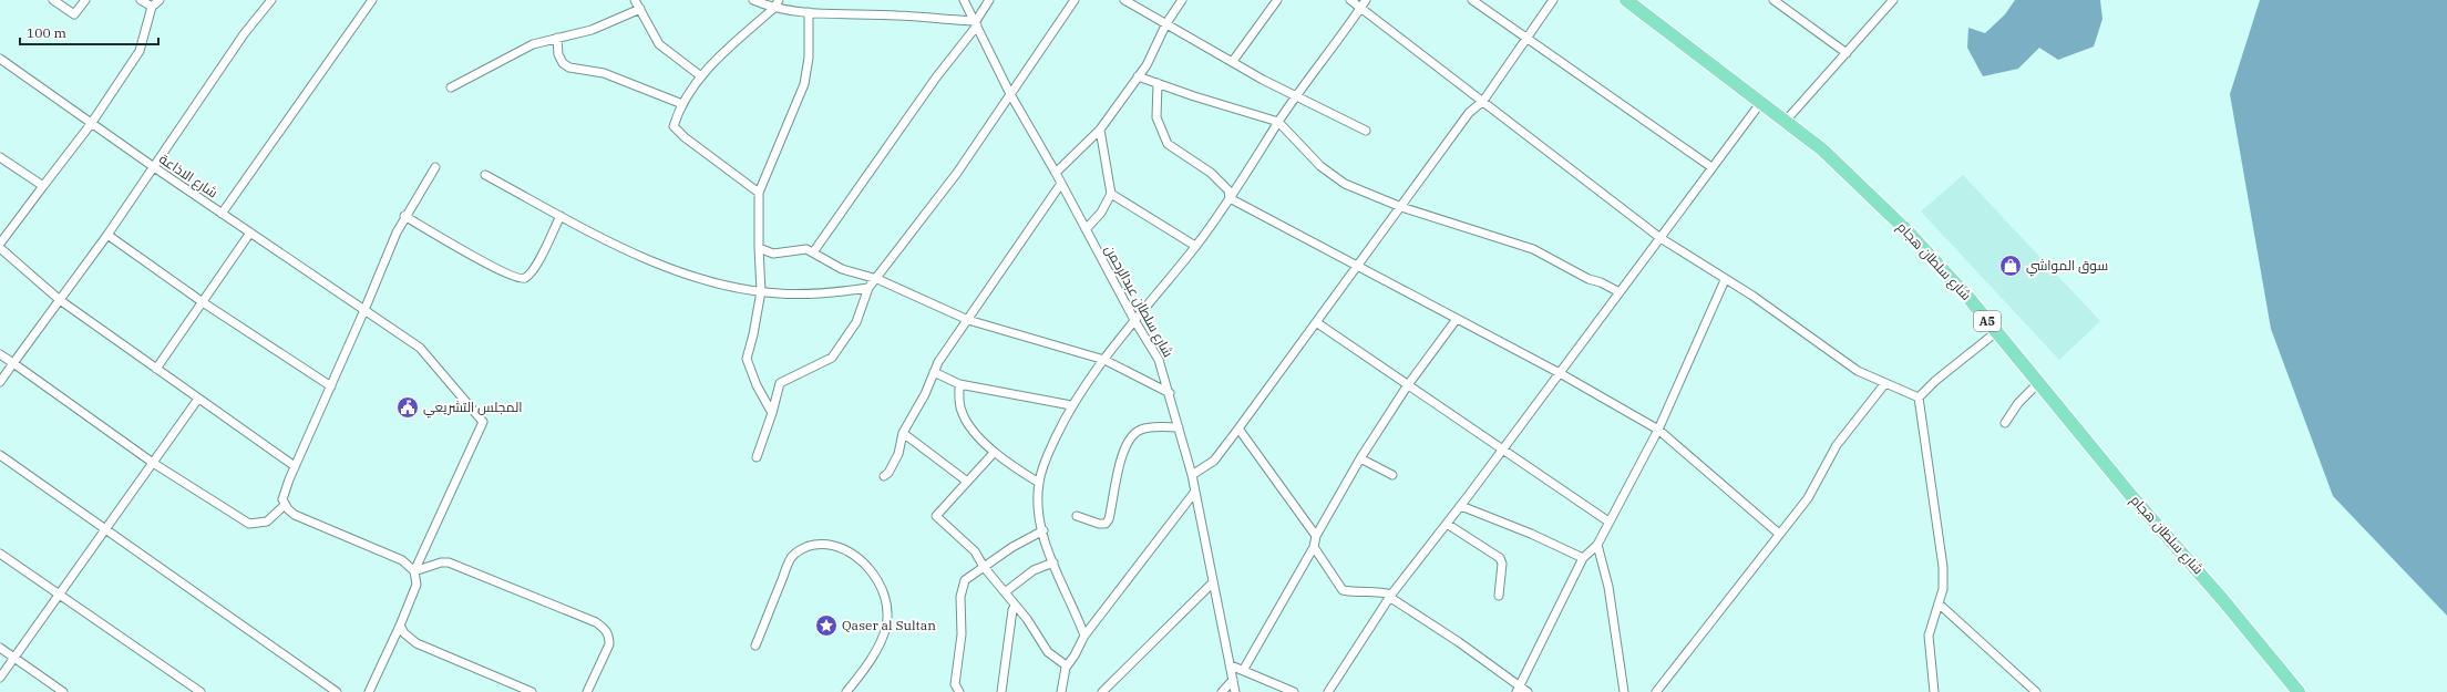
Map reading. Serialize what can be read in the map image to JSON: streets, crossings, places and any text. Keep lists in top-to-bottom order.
{
  "streets": {
    "highway": ["شارع سلطان هجام", "A5"],
    "street": ["شارع الاذاعة", "شارع سلطان عبدالرحمن"]
  },
  "places": {
    "shop": ["سوق المواشي"],
    "public building": ["المجلس التشريعي"],
    "place": ["Qaser al Sultan"]
  },
  "scale_bar": "100 m"
}
